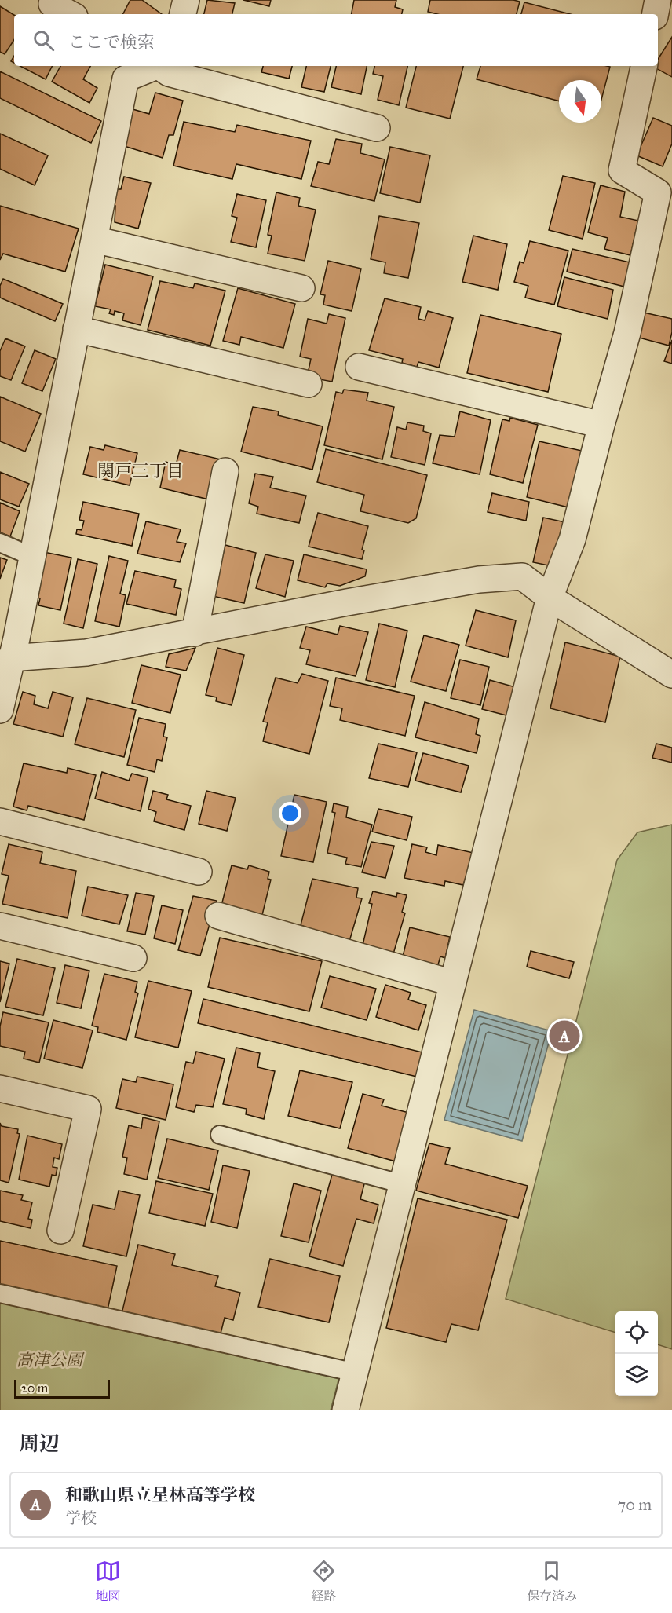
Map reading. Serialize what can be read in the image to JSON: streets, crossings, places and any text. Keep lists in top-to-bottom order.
{
  "districts": ["関戸三丁目"],
  "parks": ["高津公園"],
  "scale_bar": "20 m",
  "north": "bottom",
  "page": {
    "search": "ここで検索",
    "pins": "A",
    "scale": "20 m",
    "heading": "周辺",
    "list": [
      {
        "mark": "A",
        "name": "和歌山県立星林高等学校",
        "note": "学校",
        "value": "70 m"
      }
    ],
    "nav": ["地図", "経路", "保存済み"]
  }
}
